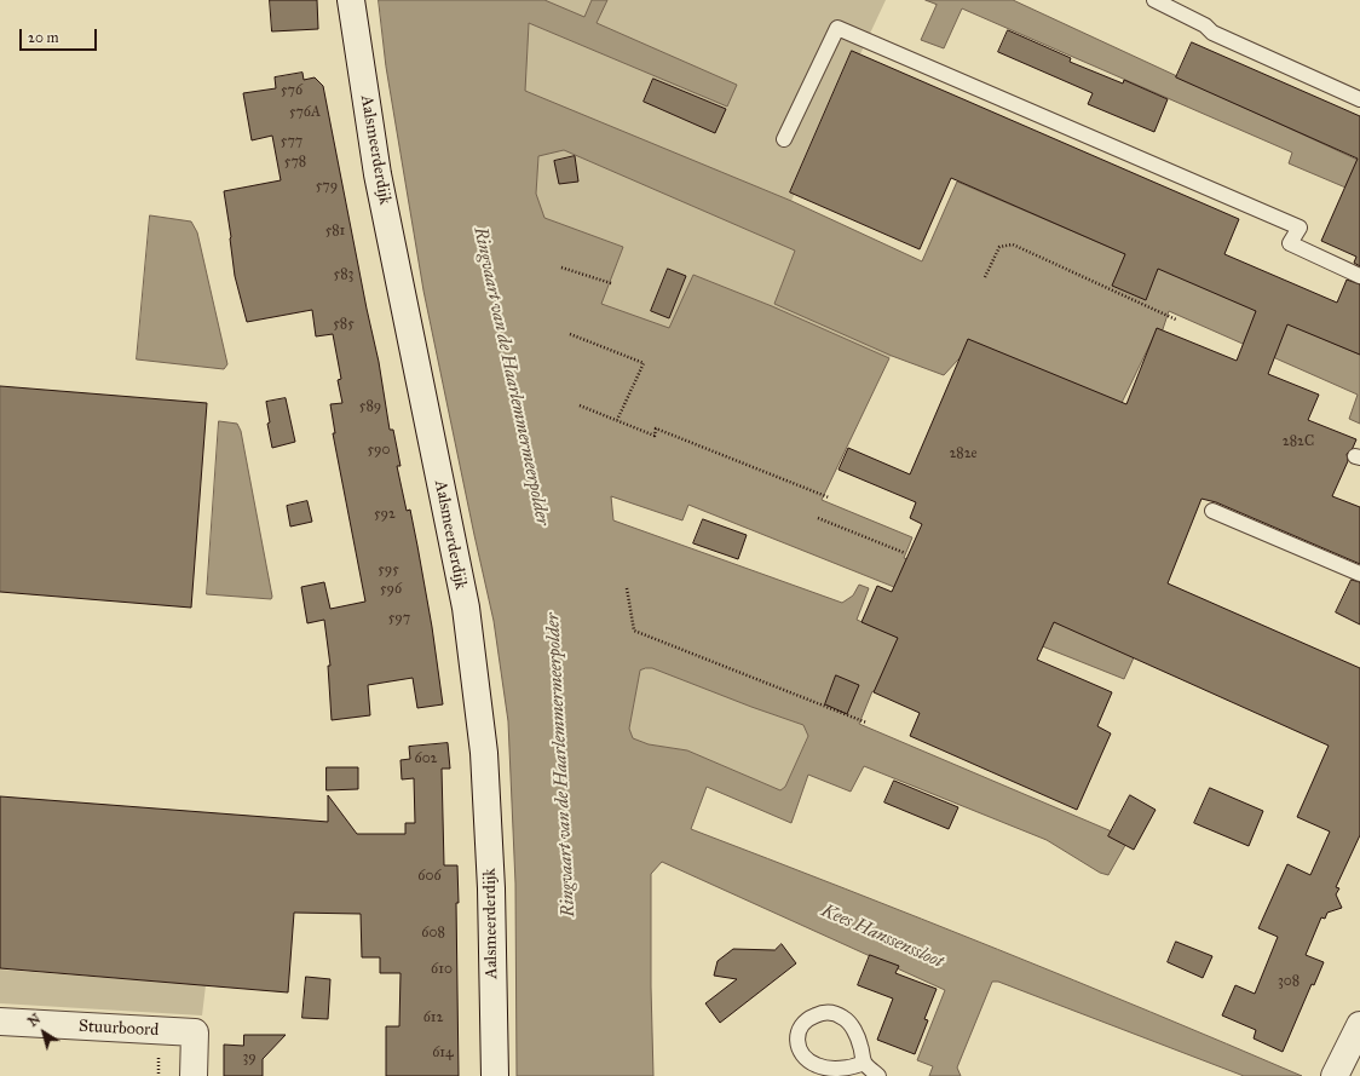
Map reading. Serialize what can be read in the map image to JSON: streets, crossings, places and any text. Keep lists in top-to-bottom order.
{
  "streets": {
    "street": ["Aalsmeerderdijk", "Stuurboord"]
  },
  "water": ["Ringvaart van de Haarlemmermeerpolder", "Kees Hanssenssloot"],
  "house_numbers": [
    "576",
    "576A",
    "577",
    "578",
    "579",
    "581",
    "583",
    "585",
    "589",
    "282C",
    "590",
    "282e",
    "592",
    "595",
    "596",
    "597",
    "602",
    "606",
    "608",
    "610",
    "308",
    "612",
    "614",
    "39"
  ],
  "scale_bar": "20 m",
  "north": "top left"
}
